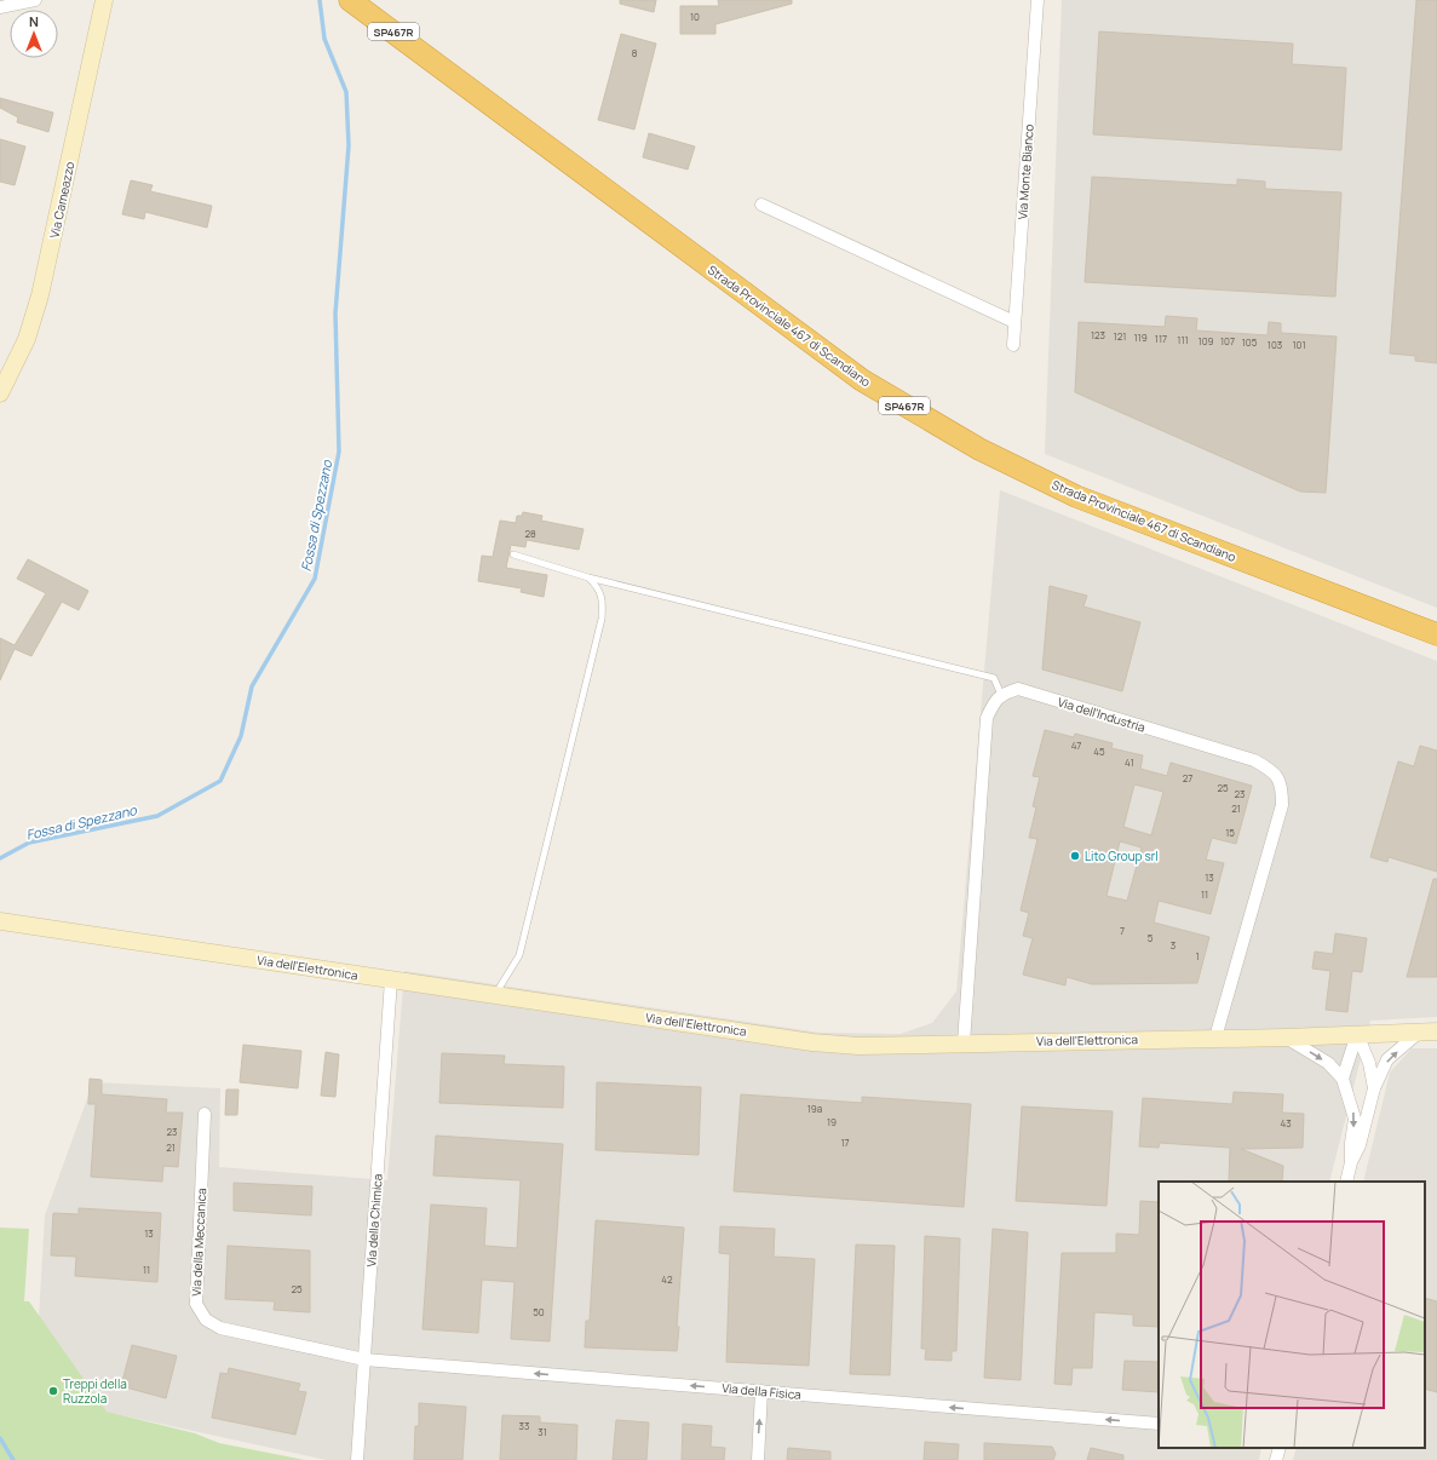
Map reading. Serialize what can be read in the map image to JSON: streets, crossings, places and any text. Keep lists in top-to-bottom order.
{
  "streets": {
    "highway": ["SP467R", "Strada Provinciale 467 di Scandiano"],
    "street": [
      "Via Monte Bianco",
      "Via Cameazzo",
      "Via dell'Industria",
      "Via dell'Elettronica",
      "Via della Chimica",
      "Via della Meccanica",
      "Via della Fisica"
    ]
  },
  "crossings": [
    ["Via dell'Industria", "Via dell'Elettronica"],
    ["Via dell'Elettronica", "Via della Chimica"],
    ["Via della Chimica", "Via della Meccanica"],
    ["Via della Chimica", "Via della Fisica"],
    ["Via della Meccanica", "Via della Fisica"]
  ],
  "one_way": ["Via della Fisica"],
  "water": ["Fossa di Spezzano"],
  "places": ["Lito Group srl", "Treppi della Ruzzola"],
  "house_numbers": [
    "10",
    "8",
    "123",
    "121",
    "119",
    "117",
    "111",
    "109",
    "107",
    "105",
    "103",
    "101",
    "28",
    "47",
    "45",
    "41",
    "27",
    "25",
    "23",
    "21",
    "15",
    "13",
    "11",
    "7",
    "5",
    "3",
    "1",
    "19a",
    "19",
    "43",
    "23",
    "17",
    "21",
    "13",
    "11",
    "42",
    "25",
    "50",
    "33",
    "31"
  ],
  "north": "top"
}
